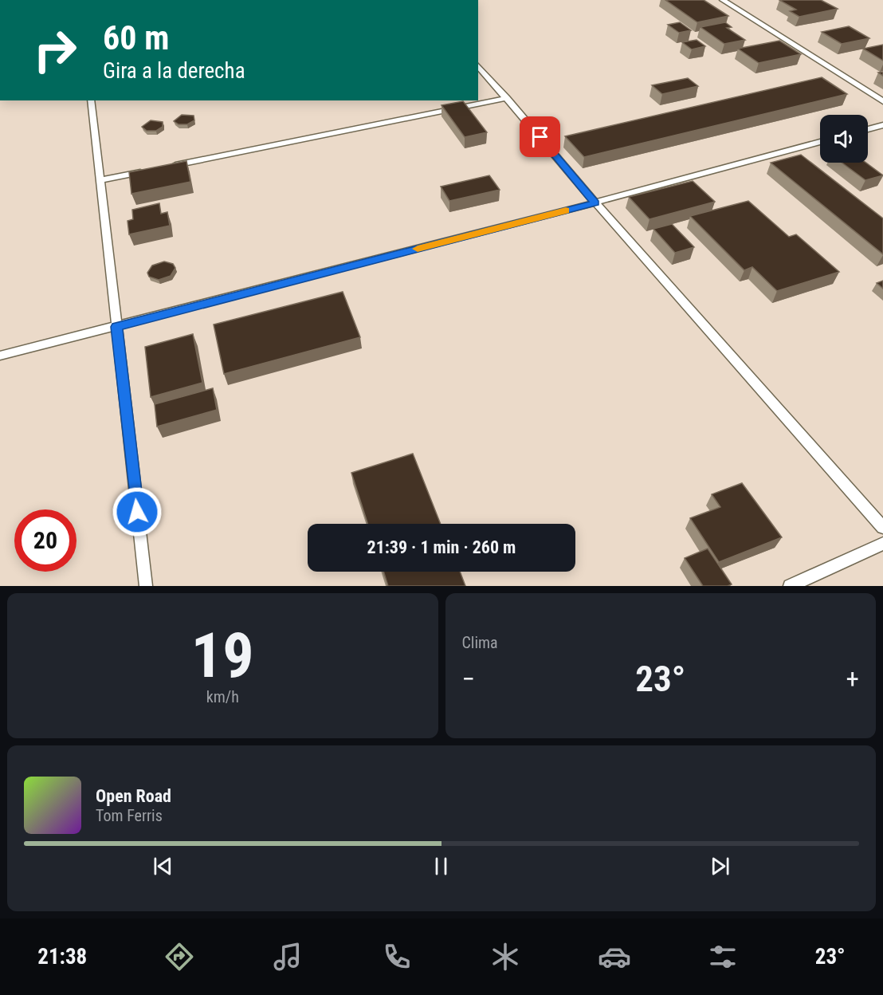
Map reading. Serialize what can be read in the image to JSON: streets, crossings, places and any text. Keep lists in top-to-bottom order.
{
  "page": {
    "turn": ["60 m", "Gira a la derecha"],
    "limit": "20",
    "trip": "21:39 · 1 min · 260 m",
    "tile": [
      ["19", "km/h"],
      "Clima"
    ],
    "heat": ["−", "23°", "+"],
    "song": ["Open Road", "Tom Ferris"],
    "tabs": ["21:38", "23°"]
  }
}
